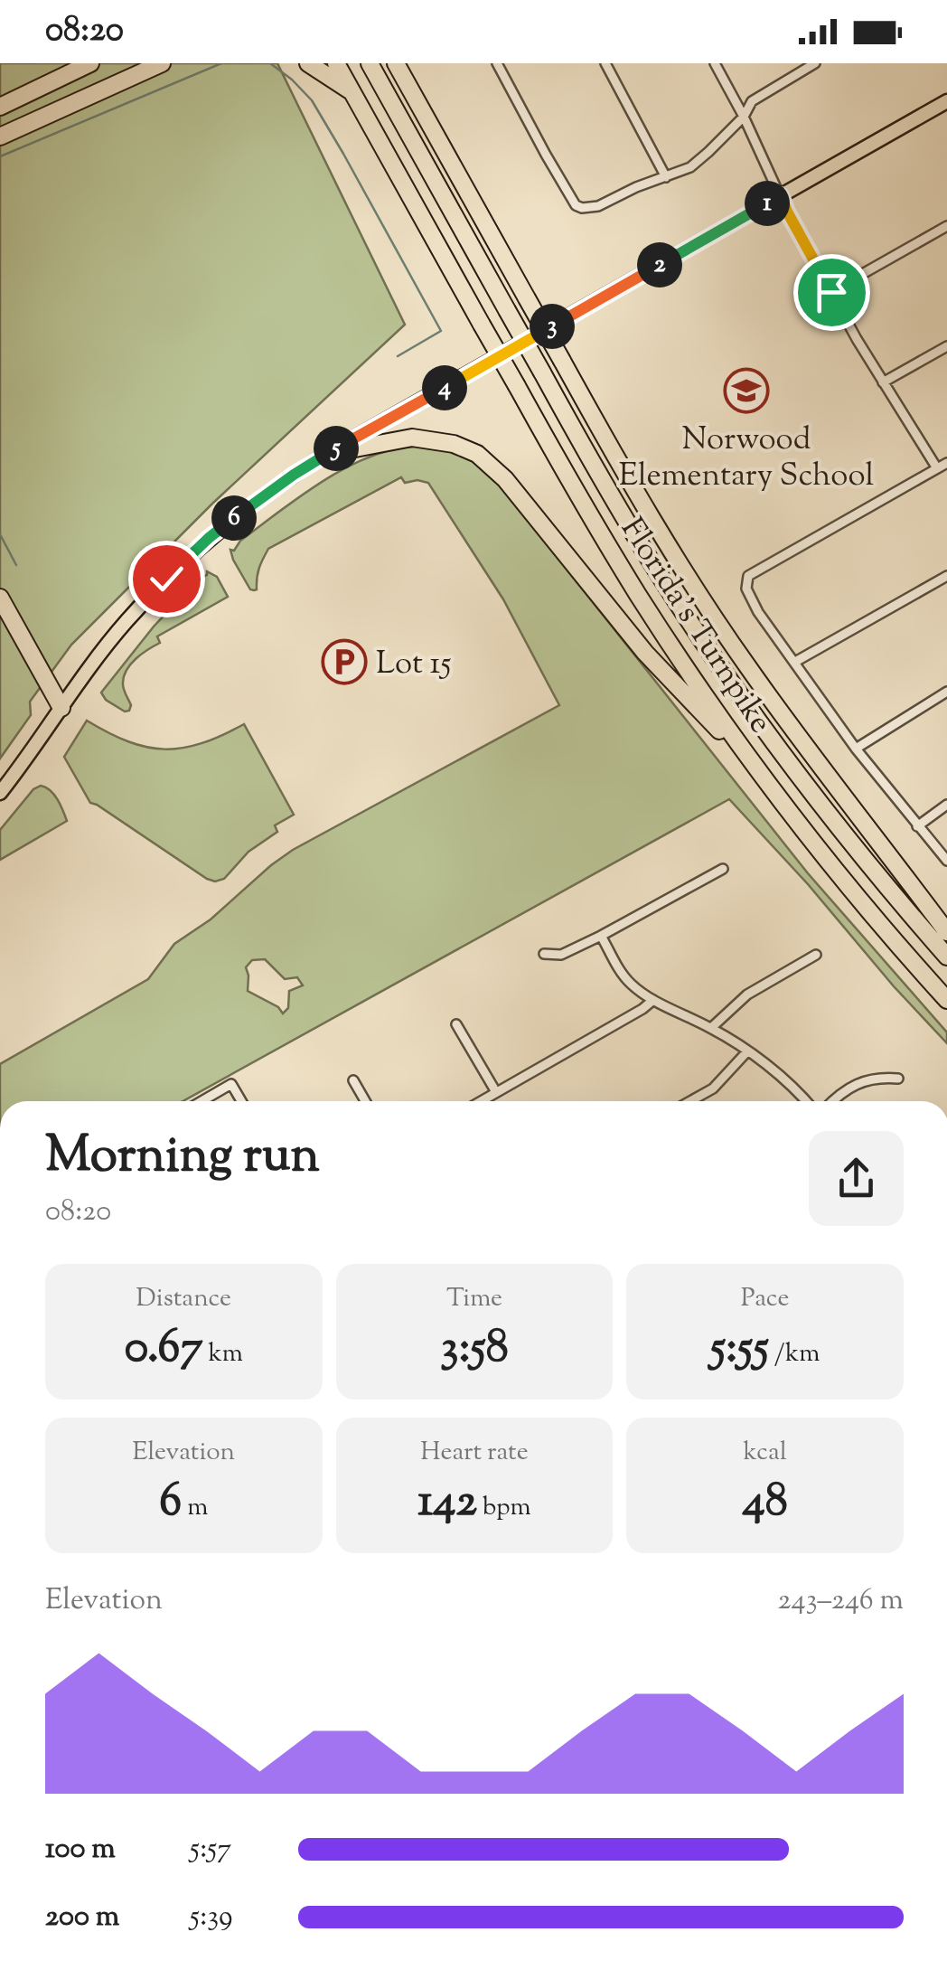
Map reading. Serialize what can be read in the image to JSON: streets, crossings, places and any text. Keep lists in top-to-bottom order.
{
  "streets": {
    "highway": ["Florida's Turnpike"]
  },
  "places": {
    "school or university": ["Norwood Elementary School"],
    "parking": ["Lot 15"]
  },
  "page": {
    "status": "08:20",
    "pins": [
      "1",
      "2",
      "3",
      "4",
      "5",
      "6"
    ],
    "heading": ["Morning run", "08:20"],
    "stats": [
      ["Distance", "0.67 km"],
      ["Time", "3:58"],
      ["Pace", "5:55 /km"],
      ["Elevation", "6 m"],
      ["Heart rate", "142 bpm"],
      ["kcal", "48"]
    ],
    "chart": ["Elevation", "243–246 m"],
    "list": [
      {
        "name": "100 m",
        "note": "5:57"
      },
      {
        "name": "200 m",
        "note": "5:39"
      }
    ]
  }
}
